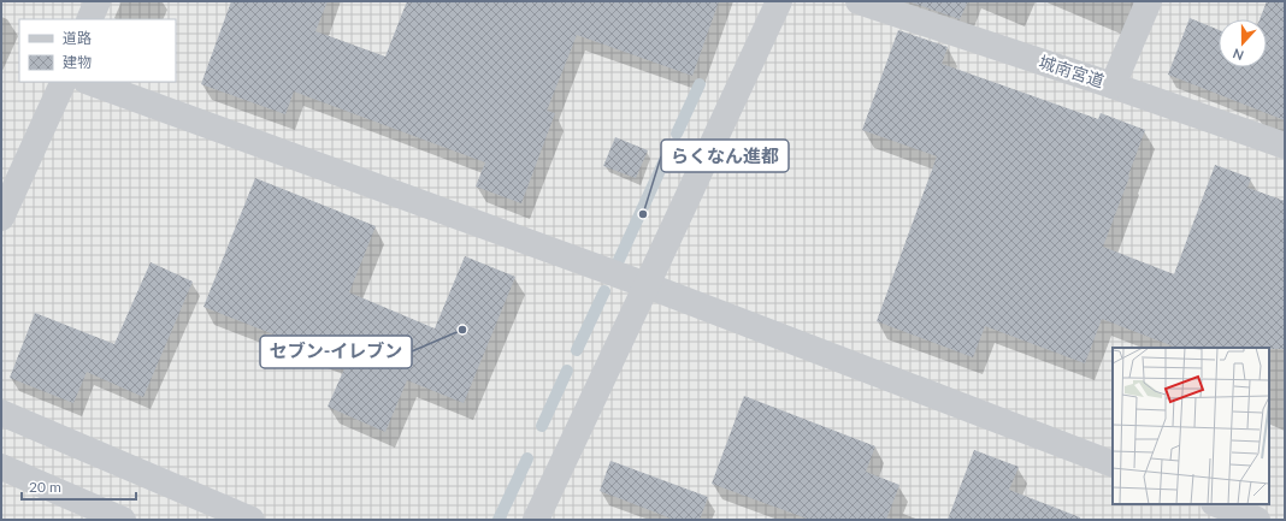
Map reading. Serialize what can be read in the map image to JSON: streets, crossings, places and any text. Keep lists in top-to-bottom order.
{
  "streets": {
    "street": ["城南宮道"]
  },
  "places": ["らくなん進都", "セブン-イレブン"],
  "legend": ["道路", "建物"],
  "scale_bar": "20 m",
  "north": "bottom"
}
